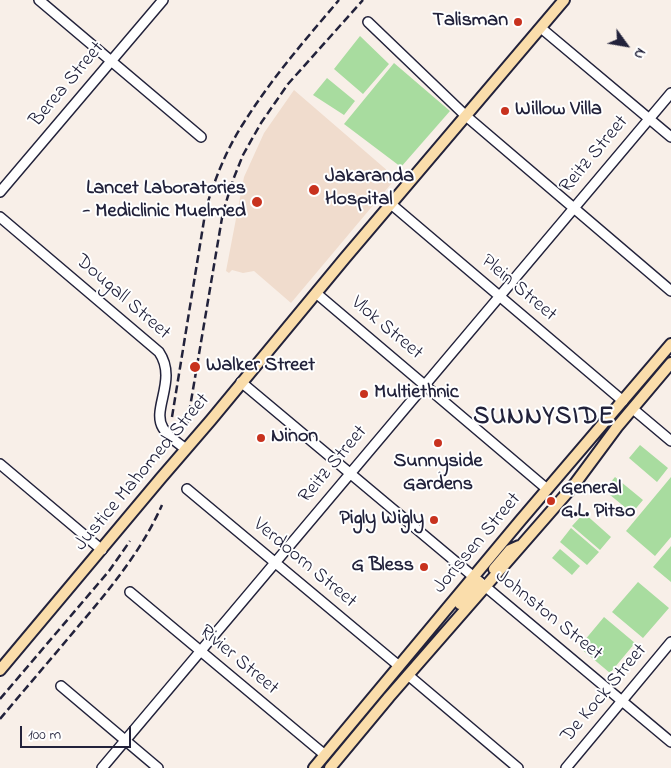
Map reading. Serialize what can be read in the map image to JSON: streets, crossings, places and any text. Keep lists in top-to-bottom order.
{
  "streets": {
    "main road": ["Justice Mahomed Street", "Jorissen Street"],
    "street": [
      "Berea Street",
      "Reitz Street",
      "Plein Street",
      "Dougall Street",
      "Vlok Street",
      "Verdoorn Street",
      "Johnston Street",
      "Rivier Street",
      "De Kock Street"
    ]
  },
  "crossings": [
    ["Reitz Street", "Plein Street"],
    ["Reitz Street", "Vlok Street"],
    ["Reitz Street", "Verdoorn Street"],
    ["Reitz Street", "Johnston Street"],
    ["Reitz Street", "Rivier Street"],
    ["Plein Street", "Justice Mahomed Street"],
    ["Plein Street", "Jorissen Street"],
    ["Dougall Street", "Justice Mahomed Street"],
    ["Vlok Street", "Justice Mahomed Street"],
    ["Vlok Street", "Jorissen Street"],
    ["Justice Mahomed Street", "Johnston Street"],
    ["Jorissen Street", "Verdoorn Street"],
    ["Jorissen Street", "Johnston Street"],
    ["Jorissen Street", "Rivier Street"],
    ["Johnston Street", "De Kock Street"]
  ],
  "districts": ["SUNNYSIDE"],
  "places": [
    "Talisman",
    "Willow Villa",
    "Jakaranda Hospital",
    "Lancet Laboratories - Mediclinic Muelmed",
    "Walker Street",
    "Multiethnic",
    "Ninon",
    "Sunnyside Gardens",
    "General G.L. Pitso",
    "Pigly Wigly",
    "G Bless"
  ],
  "scale_bar": "100 m",
  "north": "bottom right"
}
